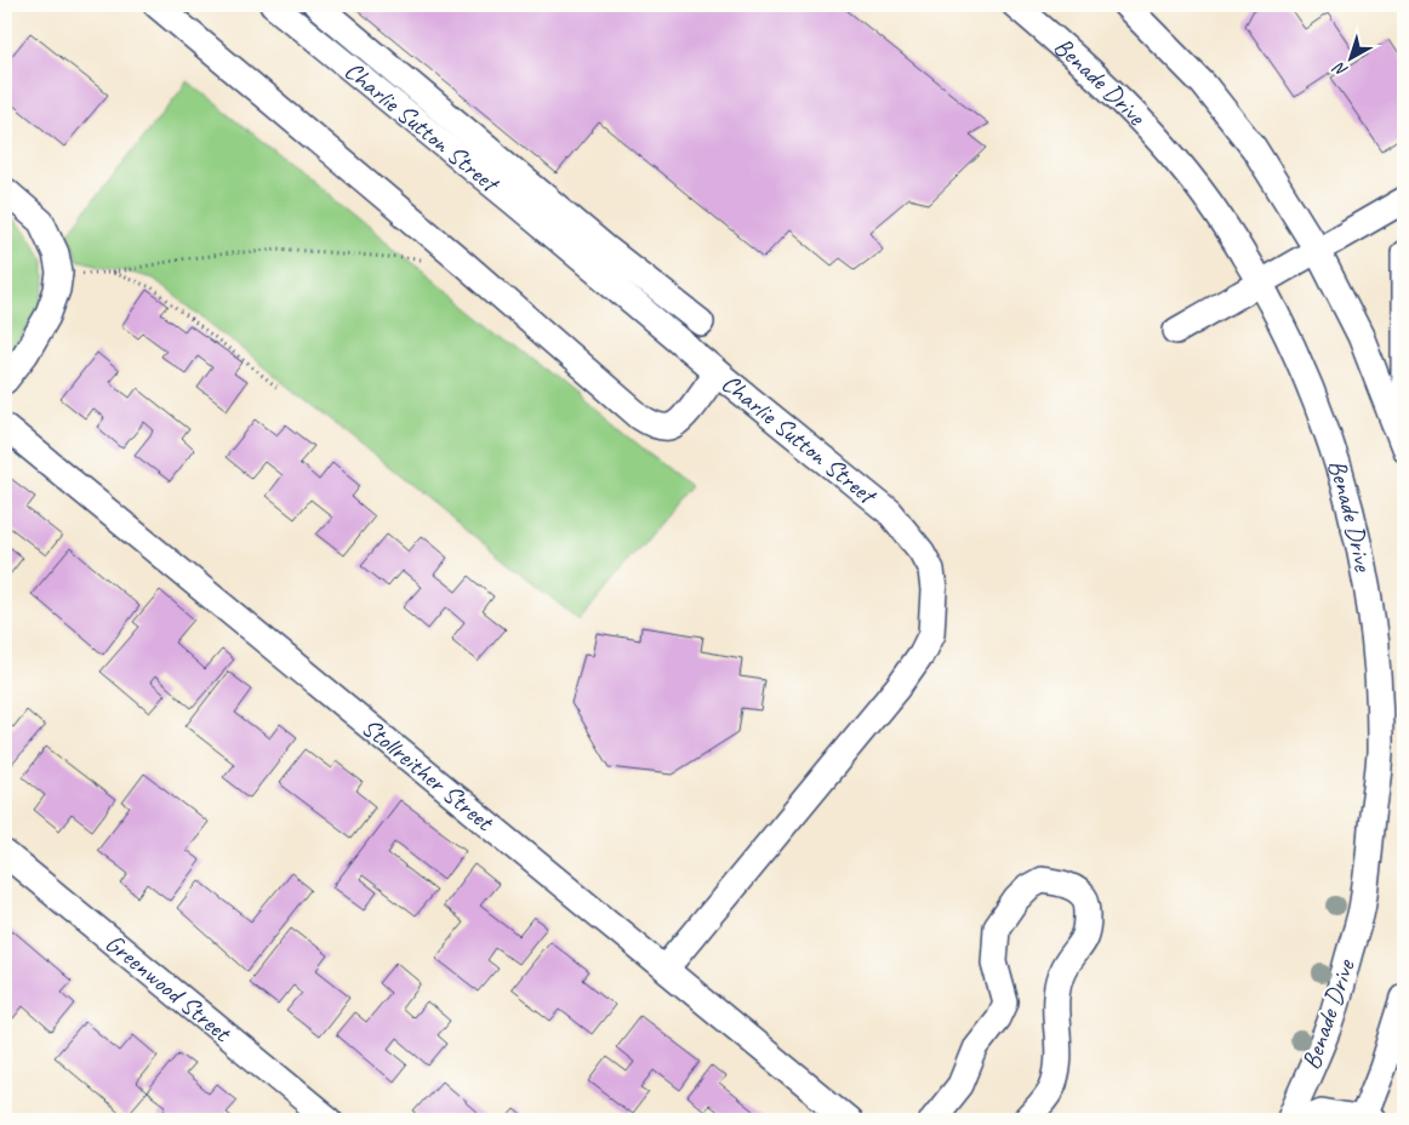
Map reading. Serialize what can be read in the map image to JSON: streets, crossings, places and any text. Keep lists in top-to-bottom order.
{
  "streets": {
    "street": [
      "Benade Drive",
      "Charlie Sutton Street",
      "Stollreither Street",
      "Greenwood Street"
    ]
  },
  "crossings": [
    ["Charlie Sutton Street", "Stollreither Street"]
  ],
  "north": "bottom left"
}
